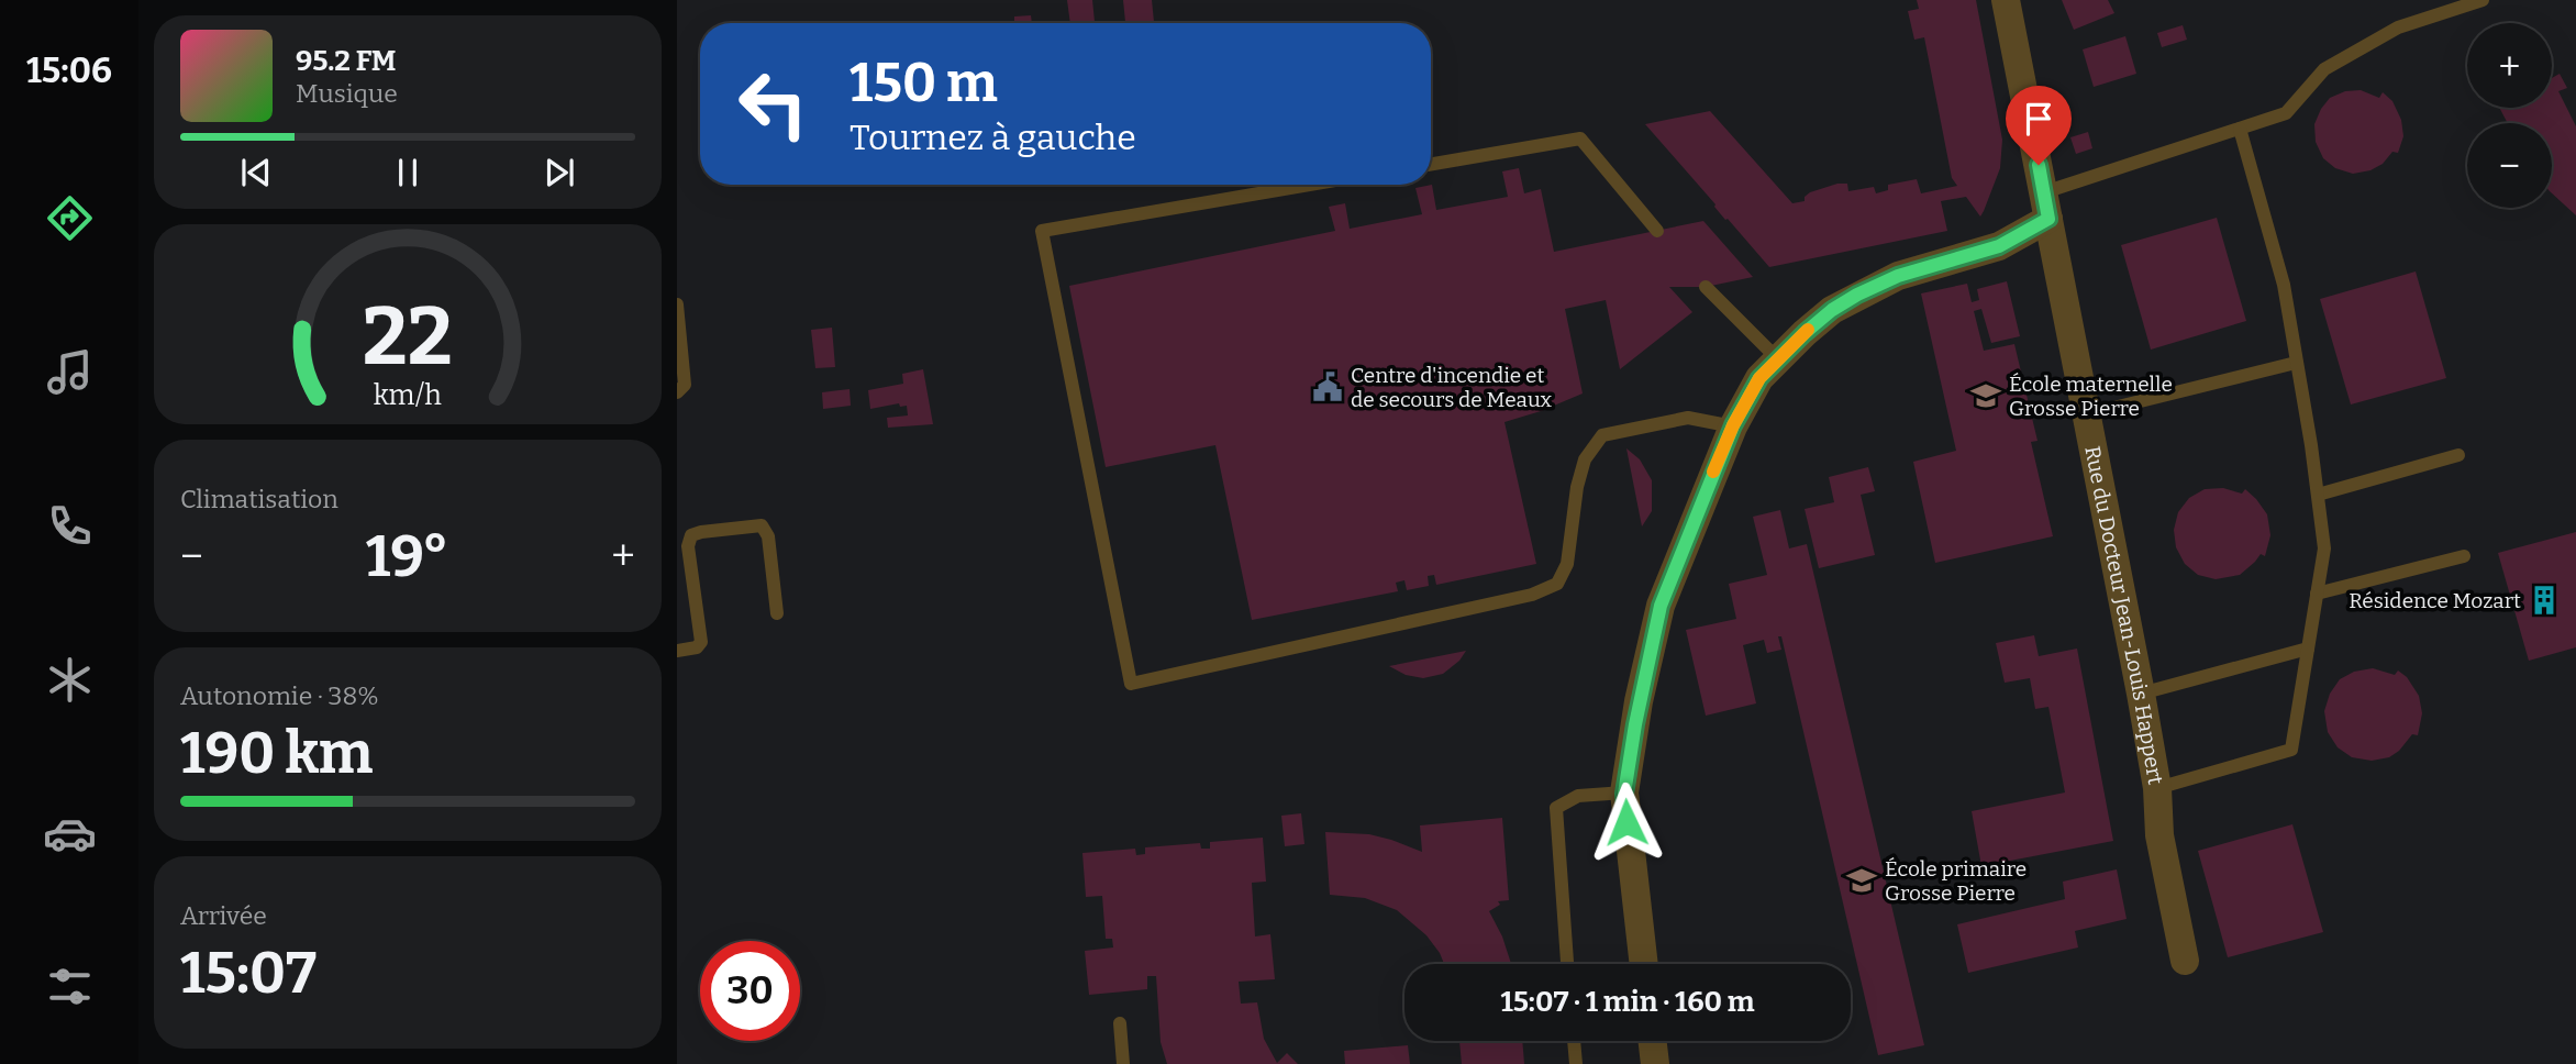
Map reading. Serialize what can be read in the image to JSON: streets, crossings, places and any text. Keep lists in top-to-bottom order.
{
  "streets": {
    "street": ["Rue du Docteur Jean-Louis Happert"]
  },
  "places": {
    "public building": ["Centre d'incendie et de secours de Meaux"],
    "school or university": ["École maternelle Grosse Pierre", "École primaire Grosse Pierre"],
    "building": ["Résidence Mozart"]
  },
  "page": {
    "tabs": "15:06",
    "map_buttons": ["+", "−"],
    "turn": ["150 m", "Tournez à gauche"],
    "song": ["95.2 FM", "Musique"],
    "tile": [
      "Climatisation",
      ["Autonomie · 38%", "190 km"],
      ["Arrivée", "15:07"]
    ],
    "heat": ["−", "19°", "+"],
    "limit": "30",
    "trip": "15:07 · 1 min · 160 m",
    "gauge": ["22", "km/h"]
  }
}
